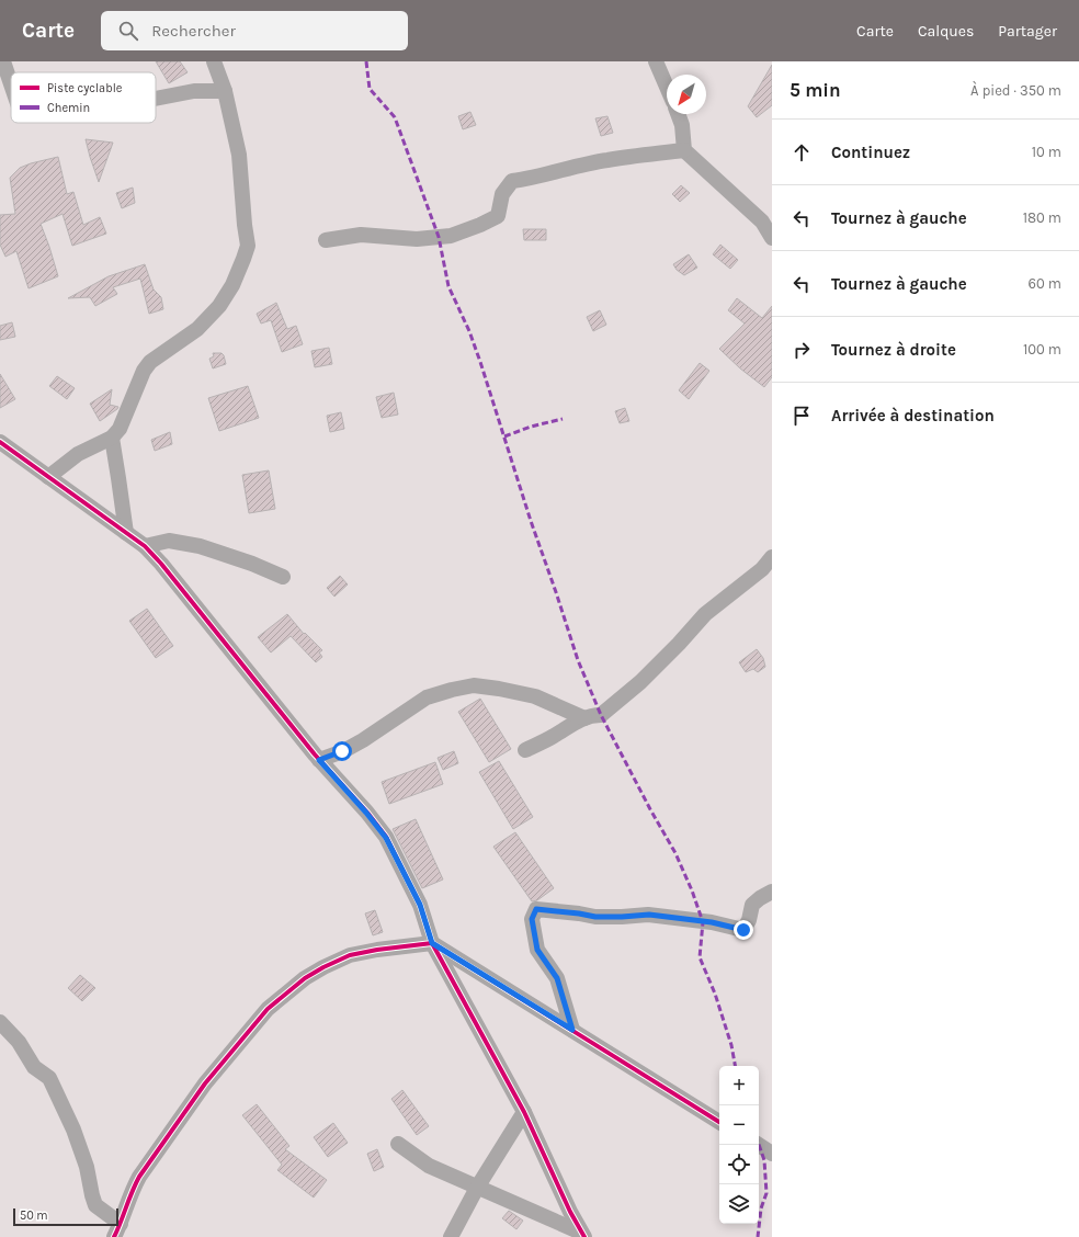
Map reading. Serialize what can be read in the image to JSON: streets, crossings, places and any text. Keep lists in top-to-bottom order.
{
  "legend": ["Piste cyclable", "Chemin"],
  "scale_bar": "50 m",
  "north": "bottom left",
  "page": {
    "header": "Carte",
    "search": "Rechercher",
    "nav": ["Carte", "Calques", "Partager"],
    "heading": ["5 min", "À pied · 350 m"],
    "list": [
      ["Continuez", "10 m"],
      ["Tournez à gauche", "180 m"],
      ["Tournez à gauche", "60 m"],
      ["Tournez à droite", "100 m"],
      "Arrivée à destination"
    ],
    "map_buttons": ["+", "−"],
    "scale": "50 m"
  }
}
